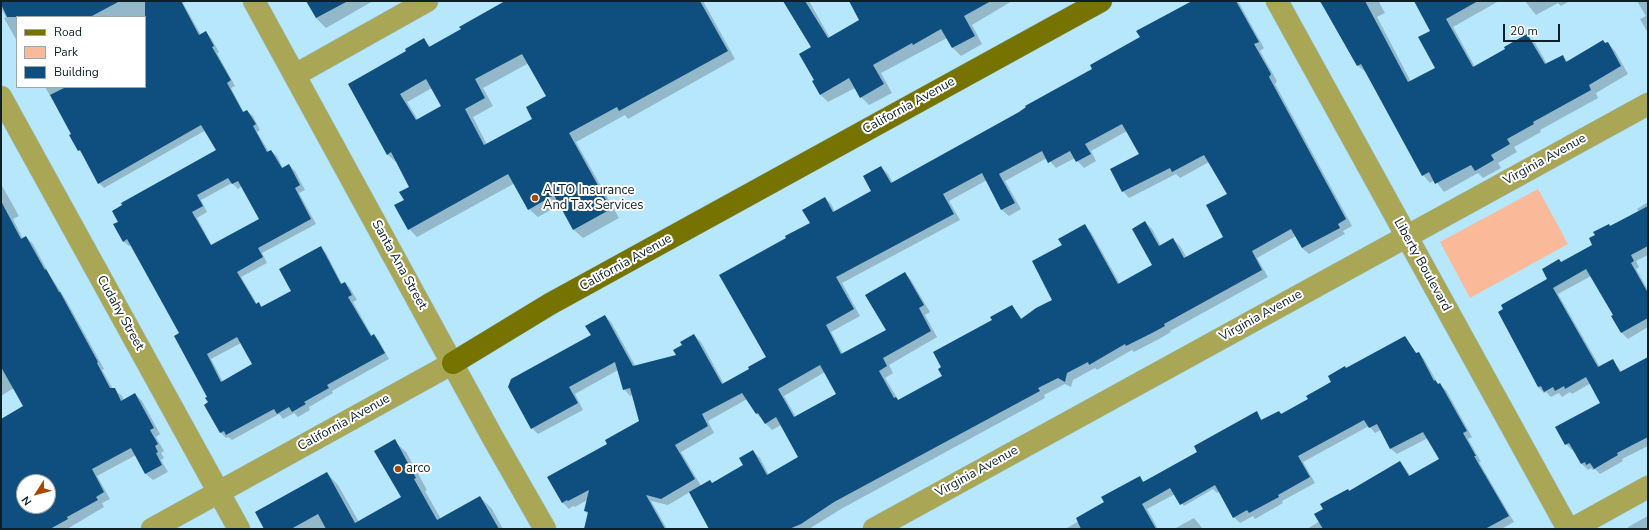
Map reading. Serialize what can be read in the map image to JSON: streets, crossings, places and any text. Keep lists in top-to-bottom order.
{
  "streets": {
    "main road": ["California Avenue"],
    "street": [
      "Virginia Avenue",
      "Santa Ana Street",
      "Liberty Boulevard",
      "Cudahy Street"
    ]
  },
  "crossings": [
    ["California Avenue", "Santa Ana Street"],
    ["California Avenue", "Cudahy Street"],
    ["Virginia Avenue", "Liberty Boulevard"]
  ],
  "places": ["ALTO Insurance And Tax Services", "arco"],
  "legend": ["Road", "Park", "Building"],
  "scale_bar": "20 m",
  "north": "bottom left"
}
